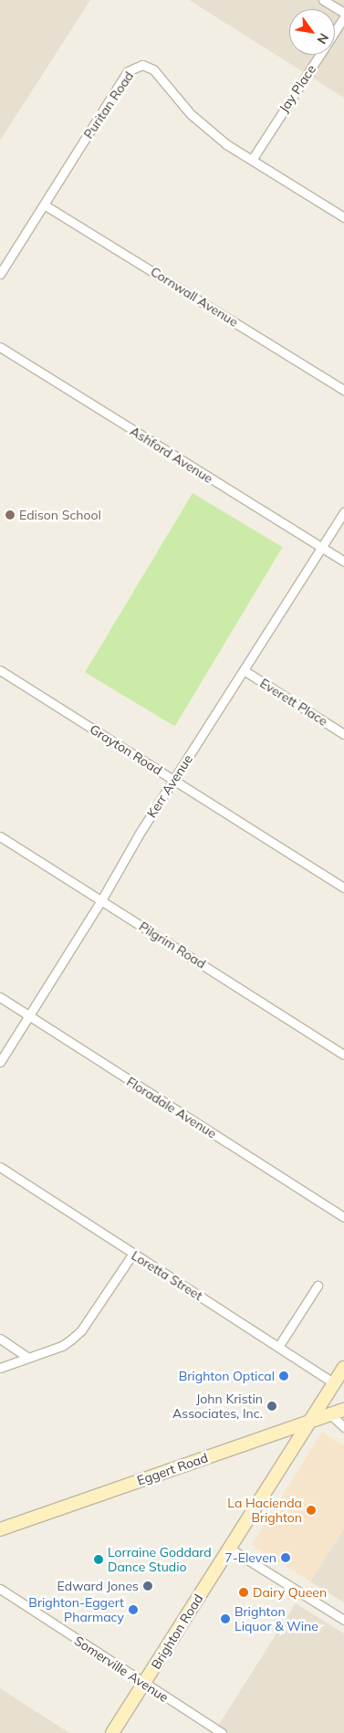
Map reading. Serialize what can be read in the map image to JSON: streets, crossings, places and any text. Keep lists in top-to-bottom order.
{
  "streets": {
    "street": [
      "Jay Place",
      "Puritan Road",
      "Cornwall Avenue",
      "Ashford Avenue",
      "Everett Place",
      "Grayton Road",
      "Kerr Avenue",
      "Pilgrim Road",
      "Floradale Avenue",
      "Loretta Street",
      "Eggert Road",
      "Brighton Road",
      "Somerville Avenue"
    ]
  },
  "crossings": [
    ["Jay Place", "Puritan Road"],
    ["Puritan Road", "Cornwall Avenue"],
    ["Ashford Avenue", "Kerr Avenue"],
    ["Everett Place", "Kerr Avenue"],
    ["Grayton Road", "Kerr Avenue"],
    ["Kerr Avenue", "Pilgrim Road"],
    ["Kerr Avenue", "Floradale Avenue"],
    ["Loretta Street", "Brighton Road"],
    ["Eggert Road", "Brighton Road"],
    ["Brighton Road", "Somerville Avenue"]
  ],
  "places": [
    "Edison School",
    "Brighton Optical",
    "John Kristin Associates, Inc.",
    "La Hacienda Brighton",
    "7-Eleven",
    "Lorraine Goddard Dance Studio",
    "Edward Jones",
    "Dairy Queen",
    "Brighton-Eggert Pharmacy",
    "Brighton Liquor & Wine"
  ],
  "north": "bottom right"
}
